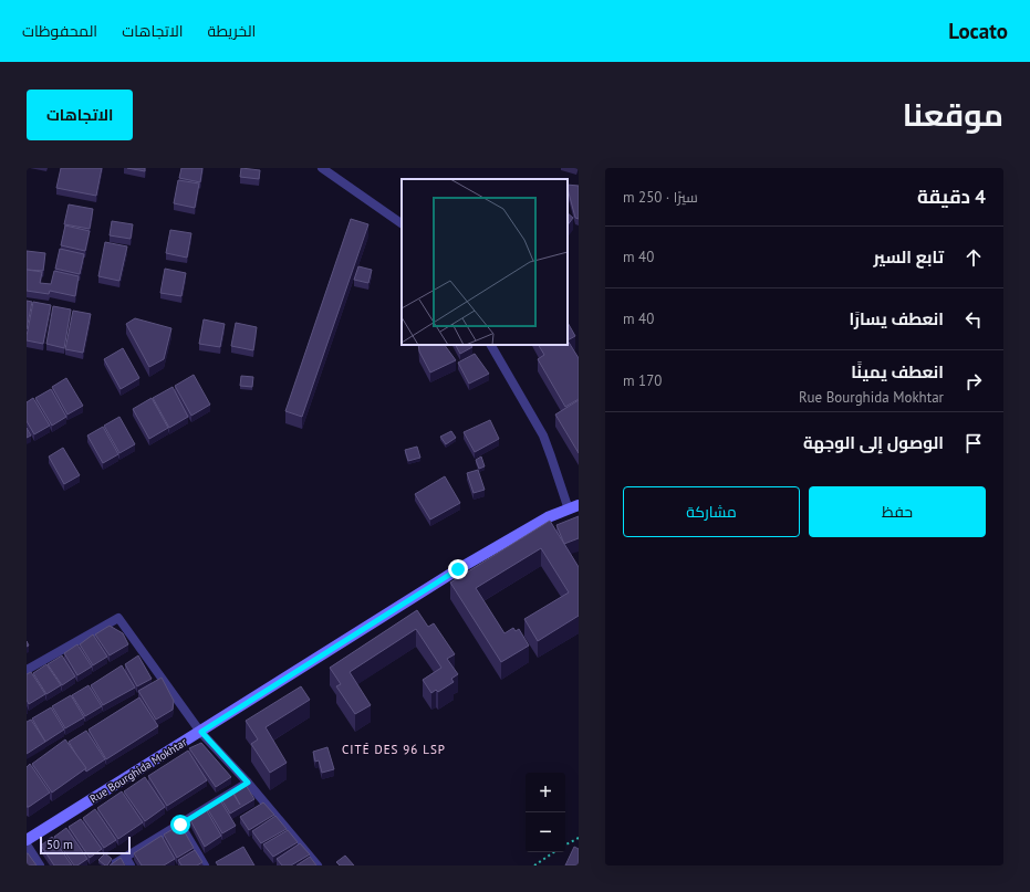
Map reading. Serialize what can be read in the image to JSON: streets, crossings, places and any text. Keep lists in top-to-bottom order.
{
  "streets": {
    "main road": ["Rue Bourghida Mokhtar"]
  },
  "districts": ["CITÉ DES 96 LSP"],
  "scale_bar": "50 m",
  "page": {
    "header": "Locato",
    "nav": ["الخريطة", "الاتجاهات", "المحفوظات"],
    "title": "موقعنا",
    "buttons": [
      "الاتجاهات",
      ["حفظ", "مشاركة"]
    ],
    "heading": ["4 دقيقة", "سيرًا · 250 m"],
    "list": [
      ["تابع السير", "40 m"],
      ["انعطف يسارًا", "40 m"],
      ["انعطف يمينًا", "Rue Bourghida Mokhtar", "170 m"],
      "الوصول إلى الوجهة"
    ],
    "map_buttons": ["+", "−"],
    "scale": "50 m"
  }
}
